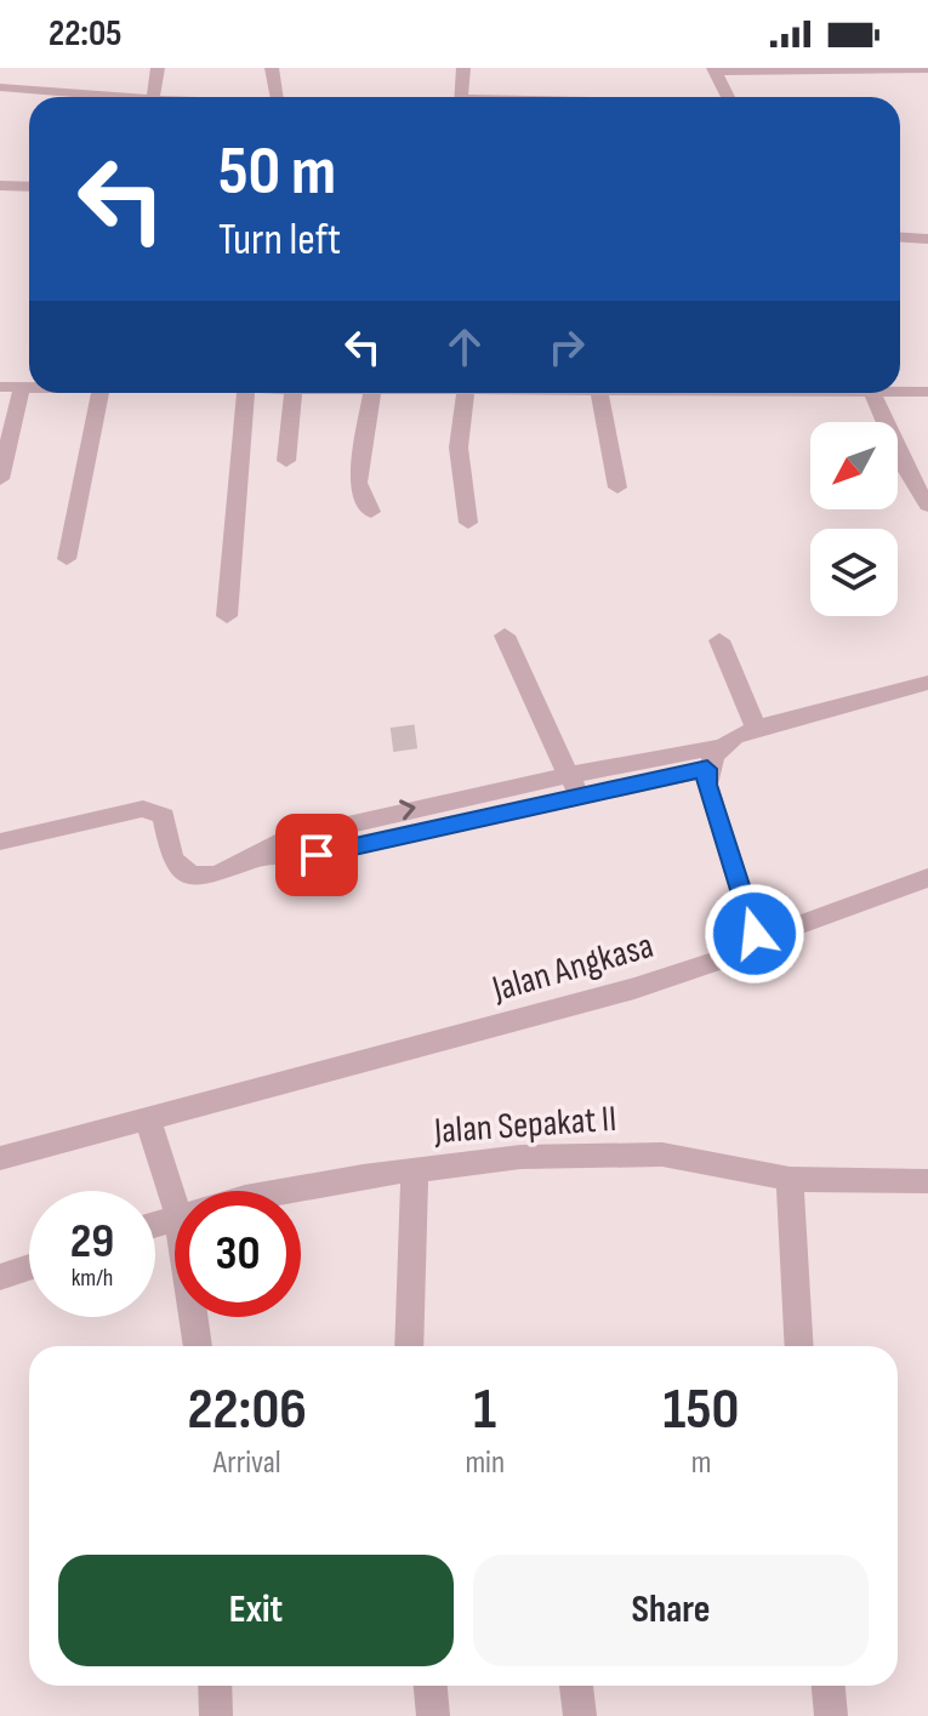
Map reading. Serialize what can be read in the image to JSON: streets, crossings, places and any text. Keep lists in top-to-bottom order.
{
  "streets": {
    "street": ["Jalan Angkasa", "Jalan Sepakat II"]
  },
  "north": "bottom left",
  "page": {
    "status": "22:05",
    "turn": ["50 m", "Turn left"],
    "speed": "29 km/h",
    "limit": "30",
    "eta": [
      "22:06",
      "Arrival",
      "1",
      "min",
      "150",
      "m"
    ],
    "buttons": ["Exit", "Share"]
  }
}
